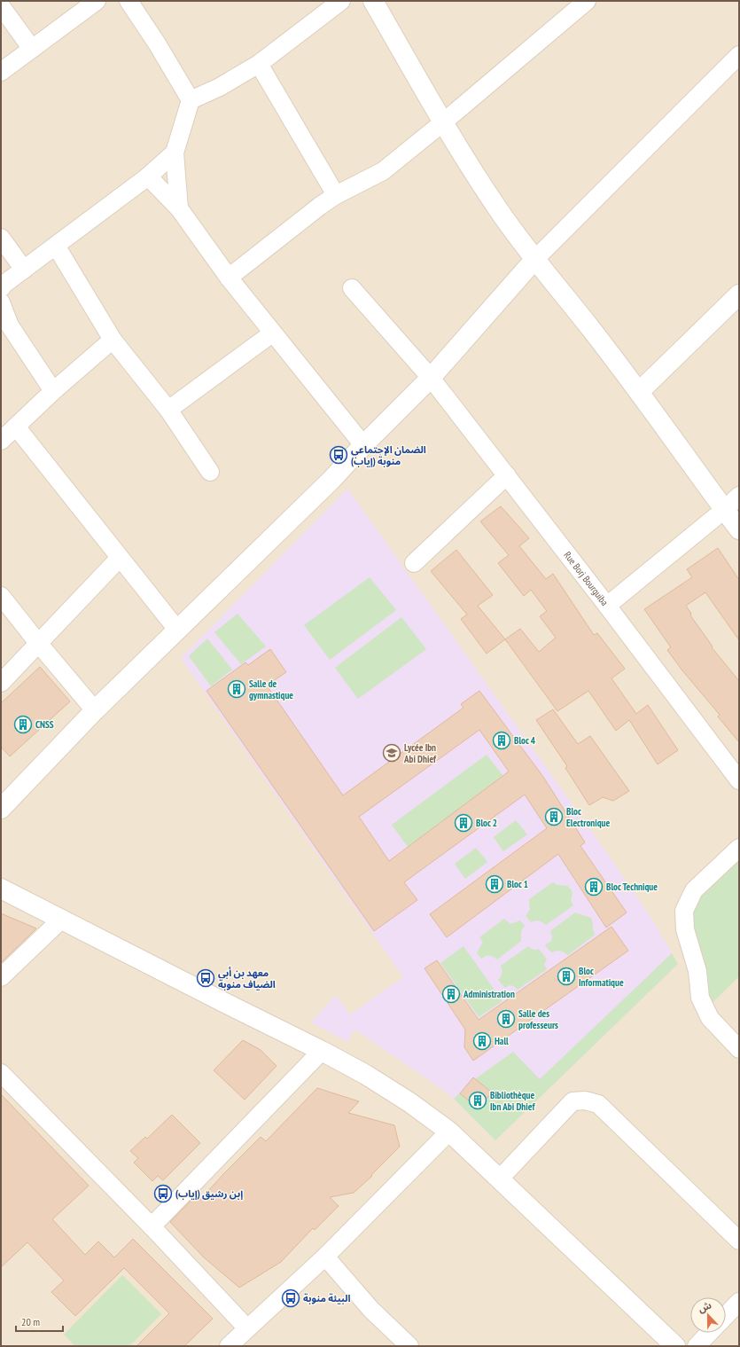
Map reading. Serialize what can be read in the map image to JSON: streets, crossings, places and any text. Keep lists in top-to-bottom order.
{
  "streets": {
    "street": ["Rue Borj Bourguiba"]
  },
  "places": {
    "bus stop": [
      "الضمان الإجتماعي منوبة (إياب)",
      "معهد بن أبي الضياف منوبة",
      "إبن رشيق (إياب)",
      "البيئة منوبة"
    ],
    "building": [
      "Salle de gymnastique",
      "CNSS",
      "Bloc 4",
      "Bloc Electronique",
      "Bloc 2",
      "Bloc 1",
      "Bloc Technique",
      "Bloc Informatique",
      "Administration",
      "Salle des professeurs",
      "Hall",
      "Bibliothèque Ibn Abi Dhief"
    ],
    "school or university": ["Lycée Ibn Abi Dhief"]
  },
  "scale_bar": "20 m",
  "north": "top"
}
